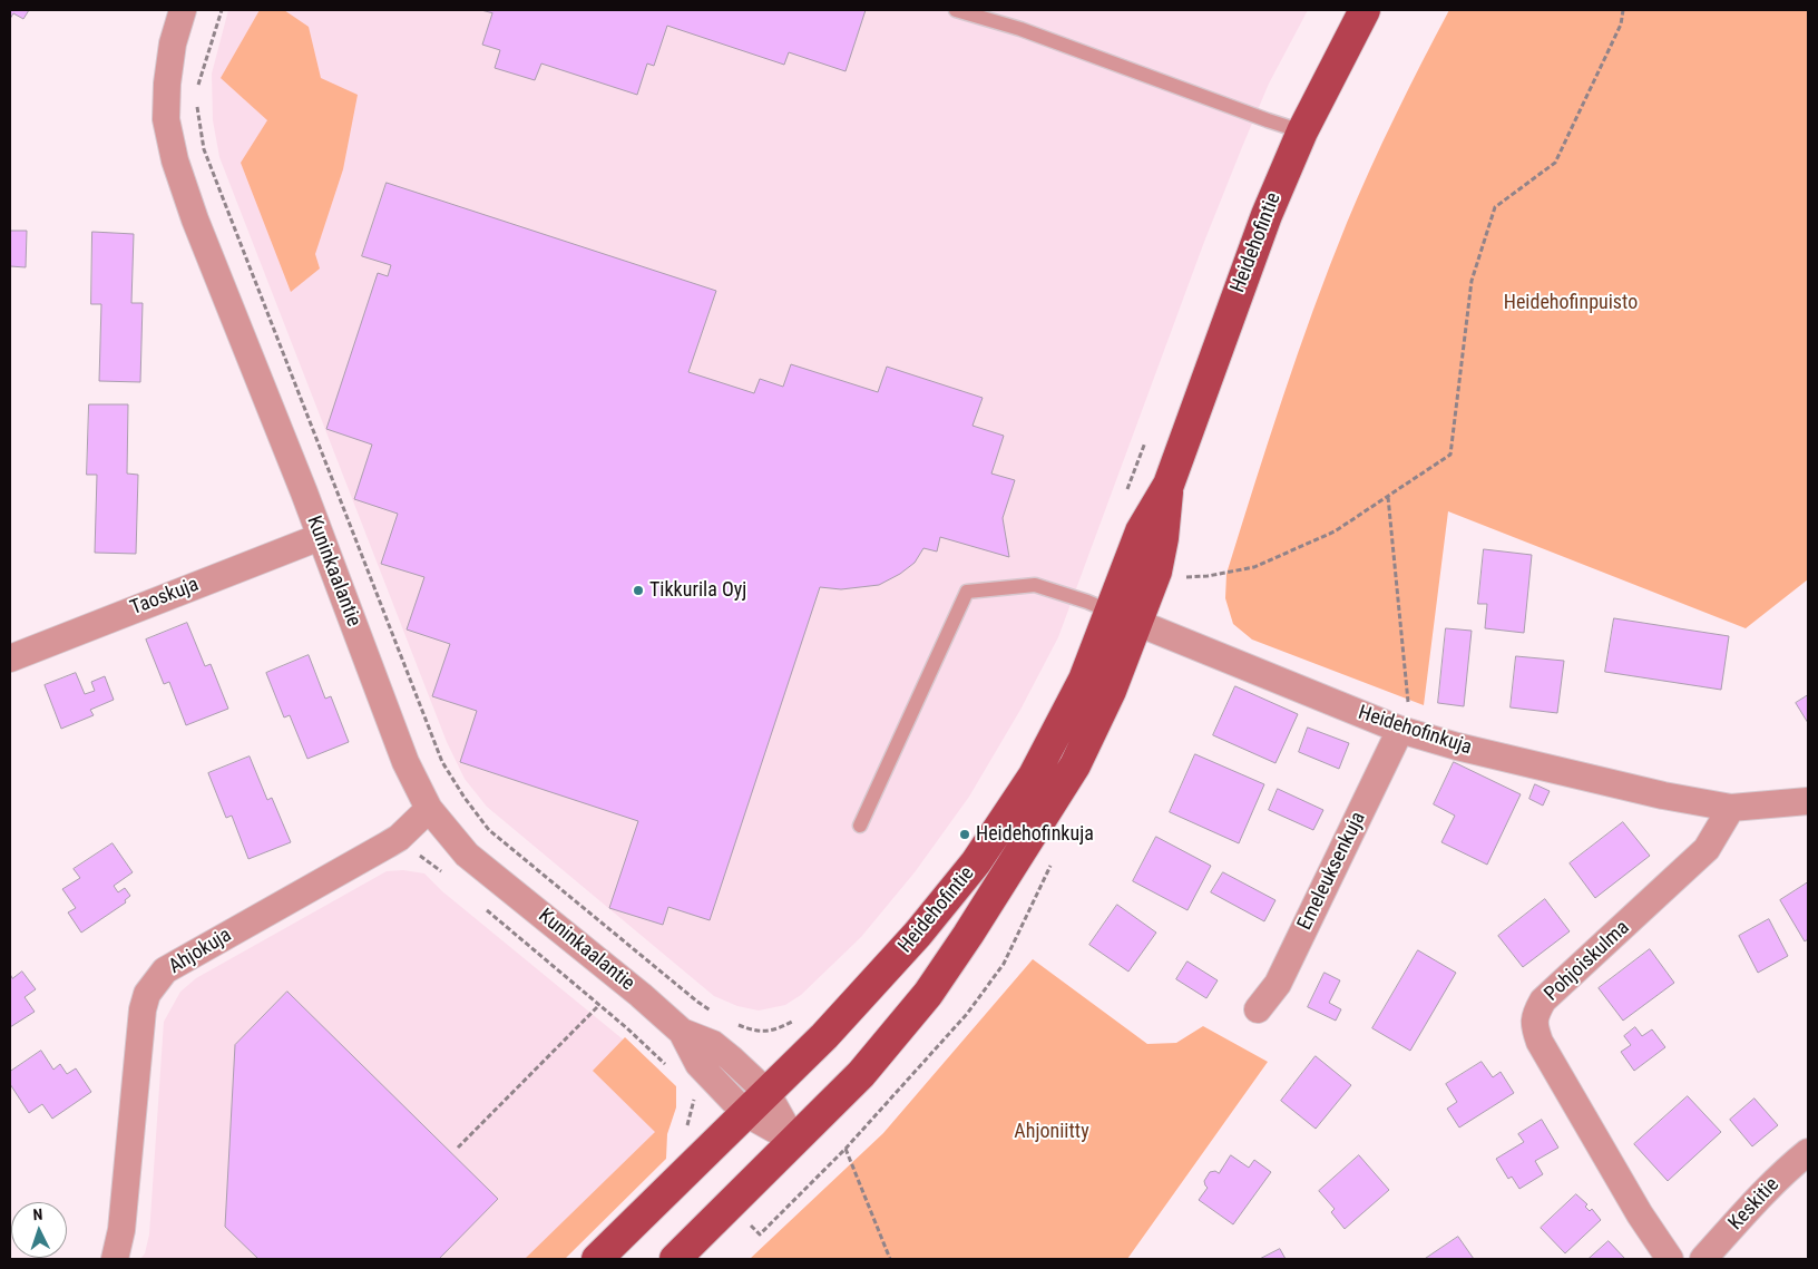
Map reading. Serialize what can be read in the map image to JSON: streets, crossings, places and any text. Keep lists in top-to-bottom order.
{
  "streets": {
    "main road": ["Heidehofintie"],
    "street": [
      "Kuninkaalantie",
      "Taoskuja",
      "Heidehofinkuja",
      "Emeleuksenkuja",
      "Ahjokuja",
      "Pohjoiskulma",
      "Keskitie"
    ]
  },
  "crossings": [
    ["Heidehofintie", "Kuninkaalantie"],
    ["Heidehofintie", "Heidehofinkuja"],
    ["Kuninkaalantie", "Taoskuja"],
    ["Kuninkaalantie", "Ahjokuja"],
    ["Heidehofinkuja", "Emeleuksenkuja"],
    ["Heidehofinkuja", "Pohjoiskulma"]
  ],
  "parks": ["Heidehofinpuisto", "Ahjoniitty"],
  "places": ["Tikkurila Oyj", "Heidehofinkuja"],
  "north": "top"
}
